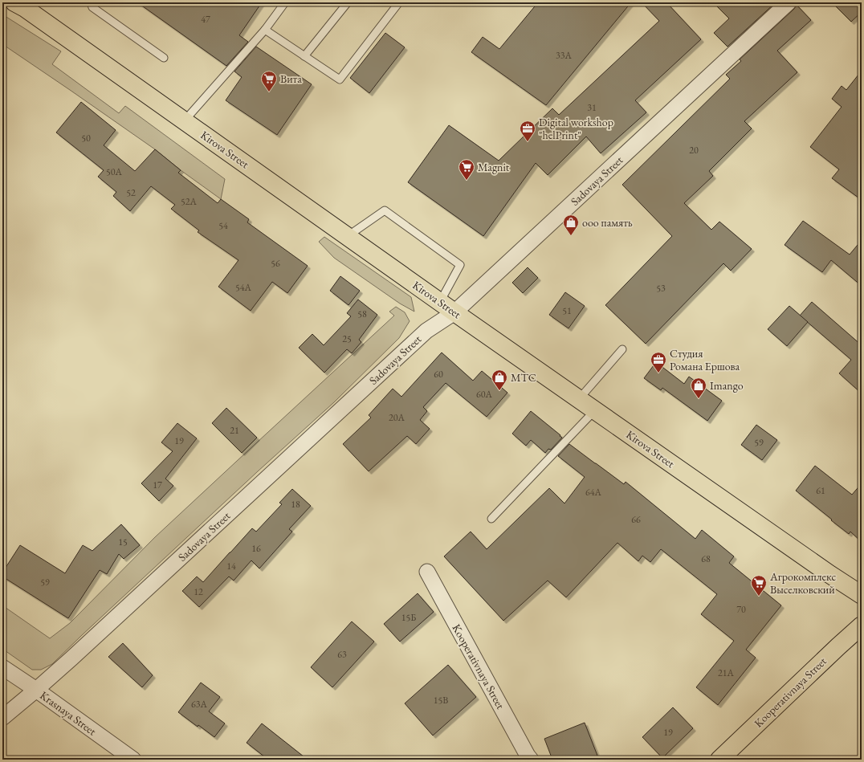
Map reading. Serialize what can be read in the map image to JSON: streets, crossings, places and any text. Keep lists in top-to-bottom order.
{
  "streets": {
    "main road": ["Kirova Street", "Kooperativnaya Street"],
    "street": ["Sadovaya Street", "Krasnaya Street"]
  },
  "crossings": [
    ["Kirova Street", "Sadovaya Street"],
    ["Sadovaya Street", "Krasnaya Street"]
  ],
  "places": {
    "supermarket": ["Вита", "Magnit", "Агрокомплекс Выселковский"],
    "office": ["Digital workshop \"helPrint\"", "Студия Романа Ершова"],
    "shop": ["ооо память", "МТС", "Imango"]
  },
  "house_numbers": [
    "47",
    "33А",
    "31",
    "50",
    "20",
    "50А",
    "52",
    "52А",
    "54",
    "56",
    "54А",
    "53",
    "51",
    "58",
    "25",
    "60",
    "60А",
    "20А",
    "21",
    "19",
    "59",
    "17",
    "61",
    "64А",
    "18",
    "66",
    "15",
    "16",
    "68",
    "14",
    "59",
    "12",
    "70",
    "15Б",
    "63",
    "21А",
    "15В",
    "63А",
    "19"
  ]
}
